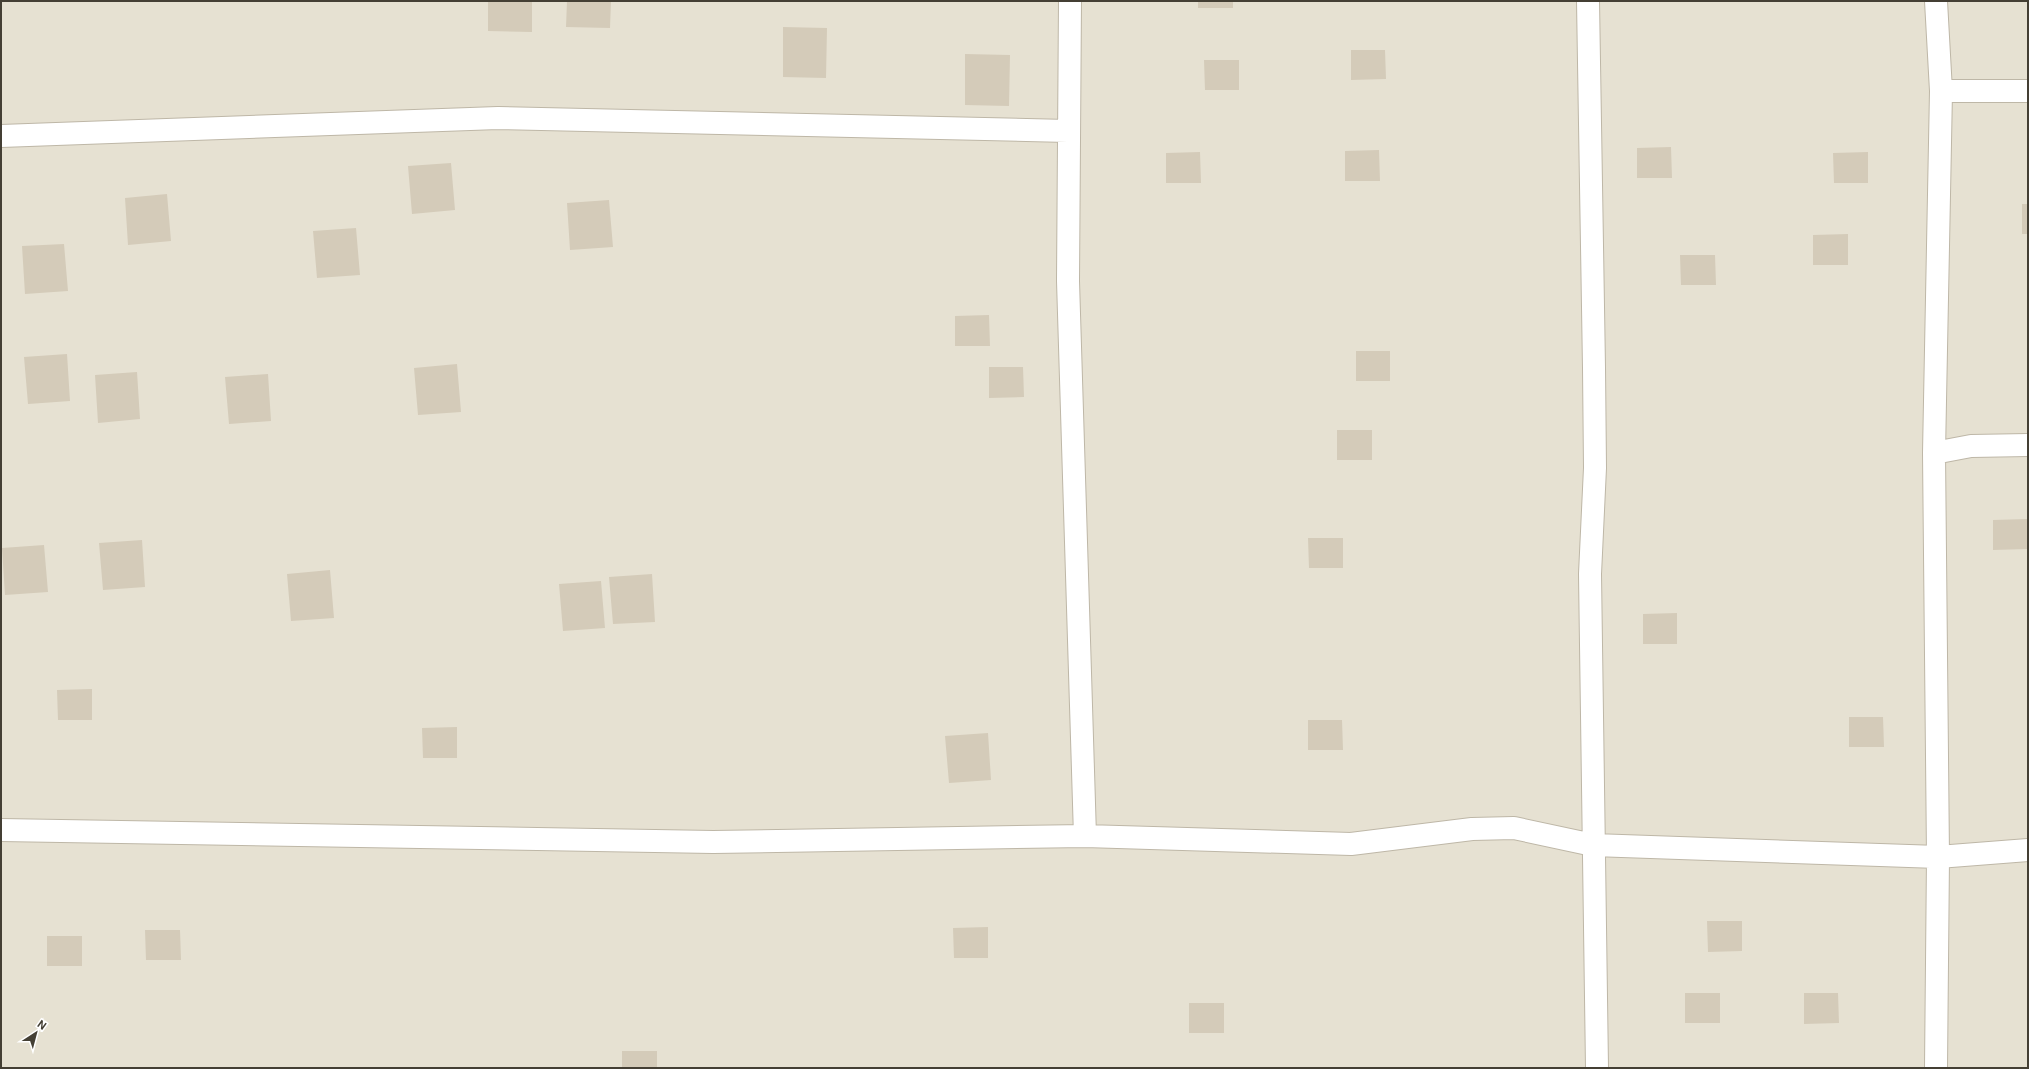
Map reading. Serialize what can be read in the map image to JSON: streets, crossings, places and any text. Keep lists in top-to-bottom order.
{
  "north": "top right"
}
